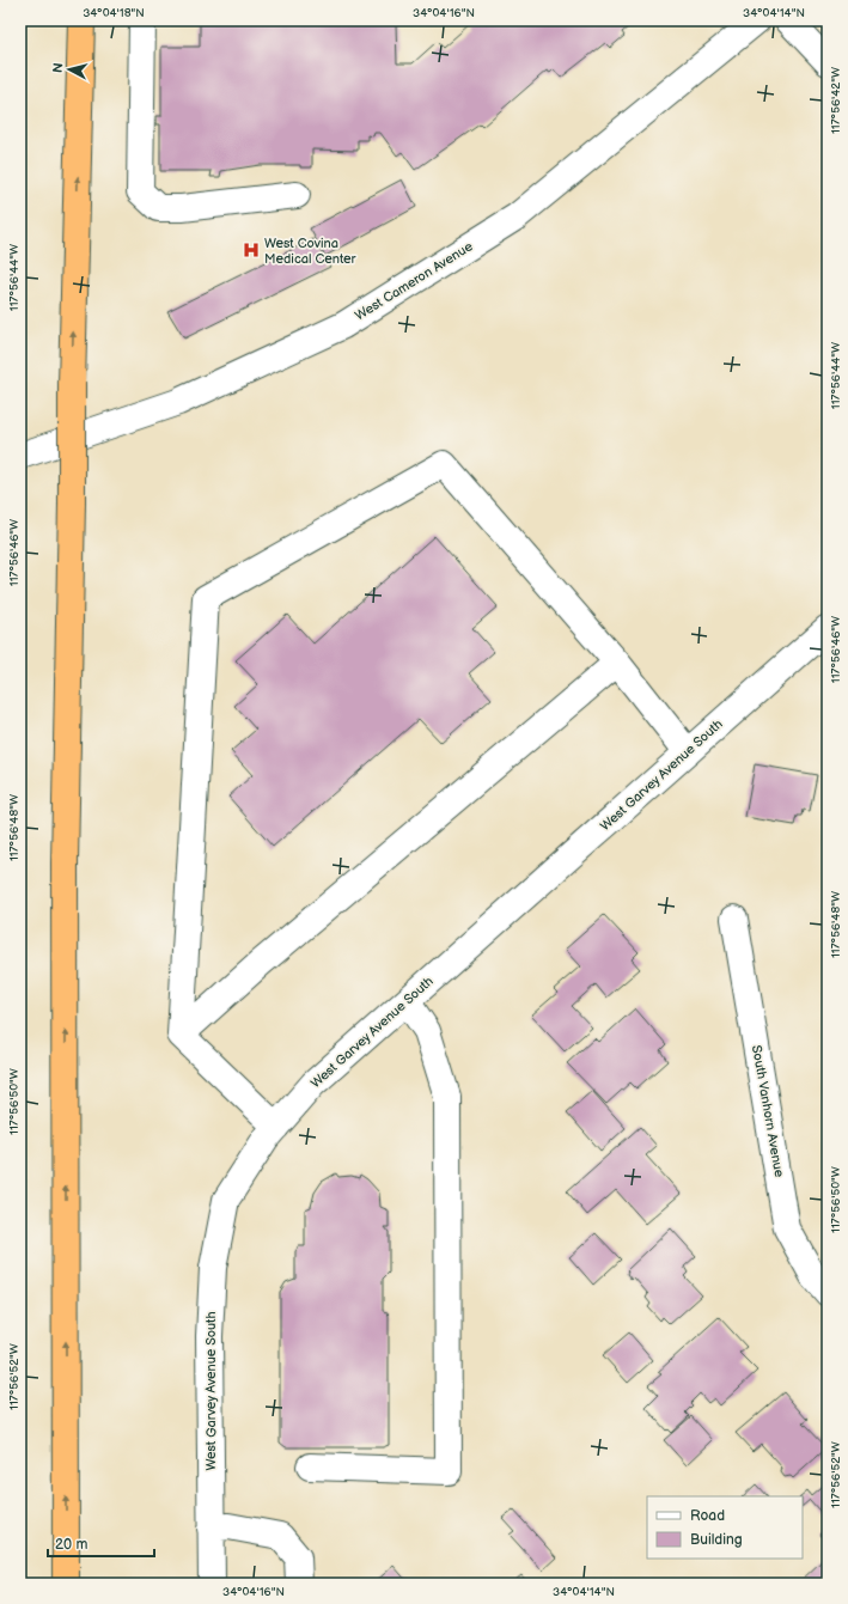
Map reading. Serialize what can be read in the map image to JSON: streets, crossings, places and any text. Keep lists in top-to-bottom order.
{
  "streets": {
    "street": ["West Cameron Avenue", "West Garvey Avenue South", "South Vanhorn Avenue"]
  },
  "places": {
    "hospital": ["West Covina Medical Center"]
  },
  "legend": ["Road", "Building"],
  "scale_bar": "20 m",
  "north": "left",
  "coordinates": [
    "34°04'18\"N",
    "34°04'16\"N",
    "34°04'14\"N",
    "117°56'42\"W",
    "117°56'44\"W",
    "117°56'46\"W",
    "117°56'48\"W",
    "117°56'50\"W",
    "117°56'52\"W"
  ]
}
